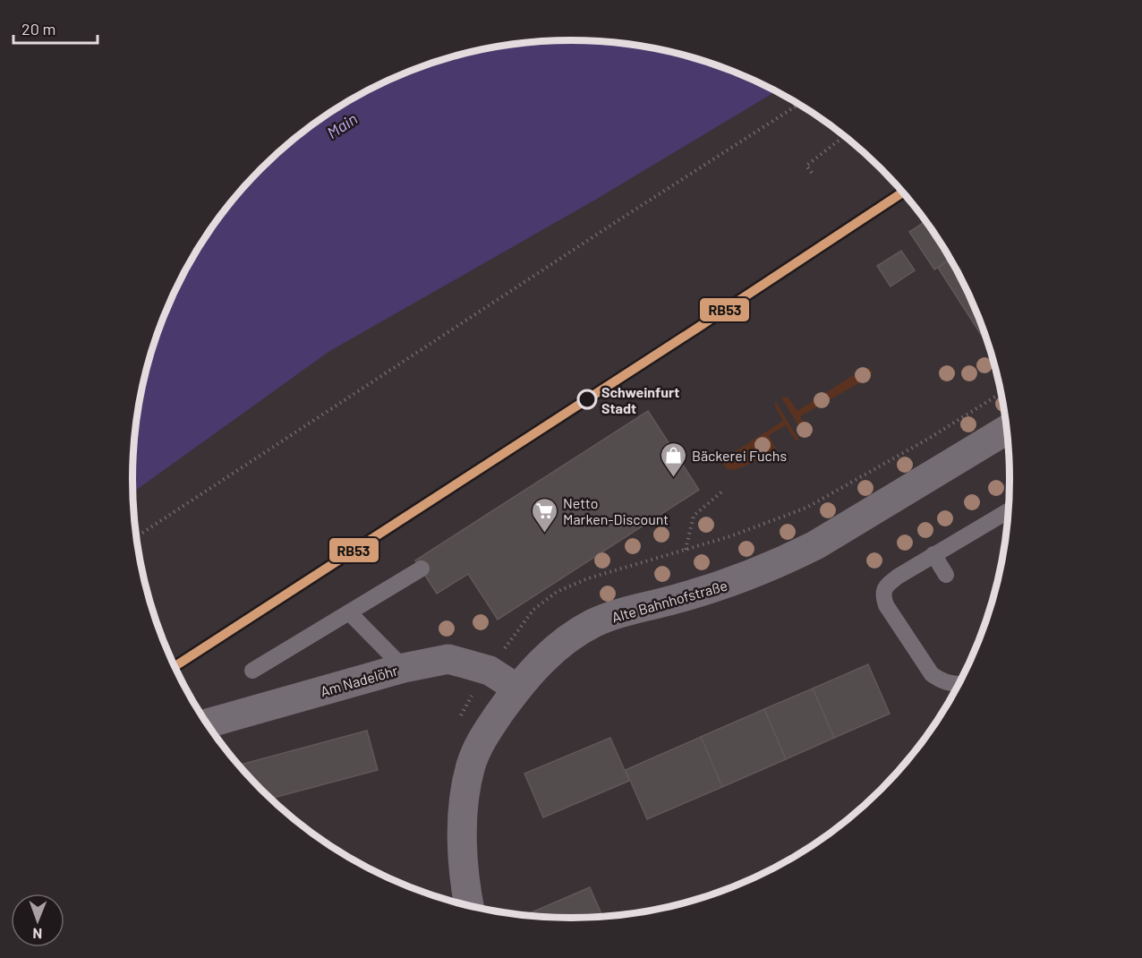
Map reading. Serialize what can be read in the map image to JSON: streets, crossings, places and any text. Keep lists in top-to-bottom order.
{
  "streets": {
    "street": ["Alte Bahnhofstraße", "Am Nadelöhr"]
  },
  "crossings": [
    ["Alte Bahnhofstraße", "Am Nadelöhr"]
  ],
  "water": ["Main"],
  "places": {
    "other": ["Schweinfurt Stadt"],
    "shop": ["Bäckerei Fuchs"],
    "supermarket": ["Netto Marken-Discount"]
  },
  "lines": ["transit line RB53"],
  "scale_bar": "20 m",
  "north": "bottom"
}
